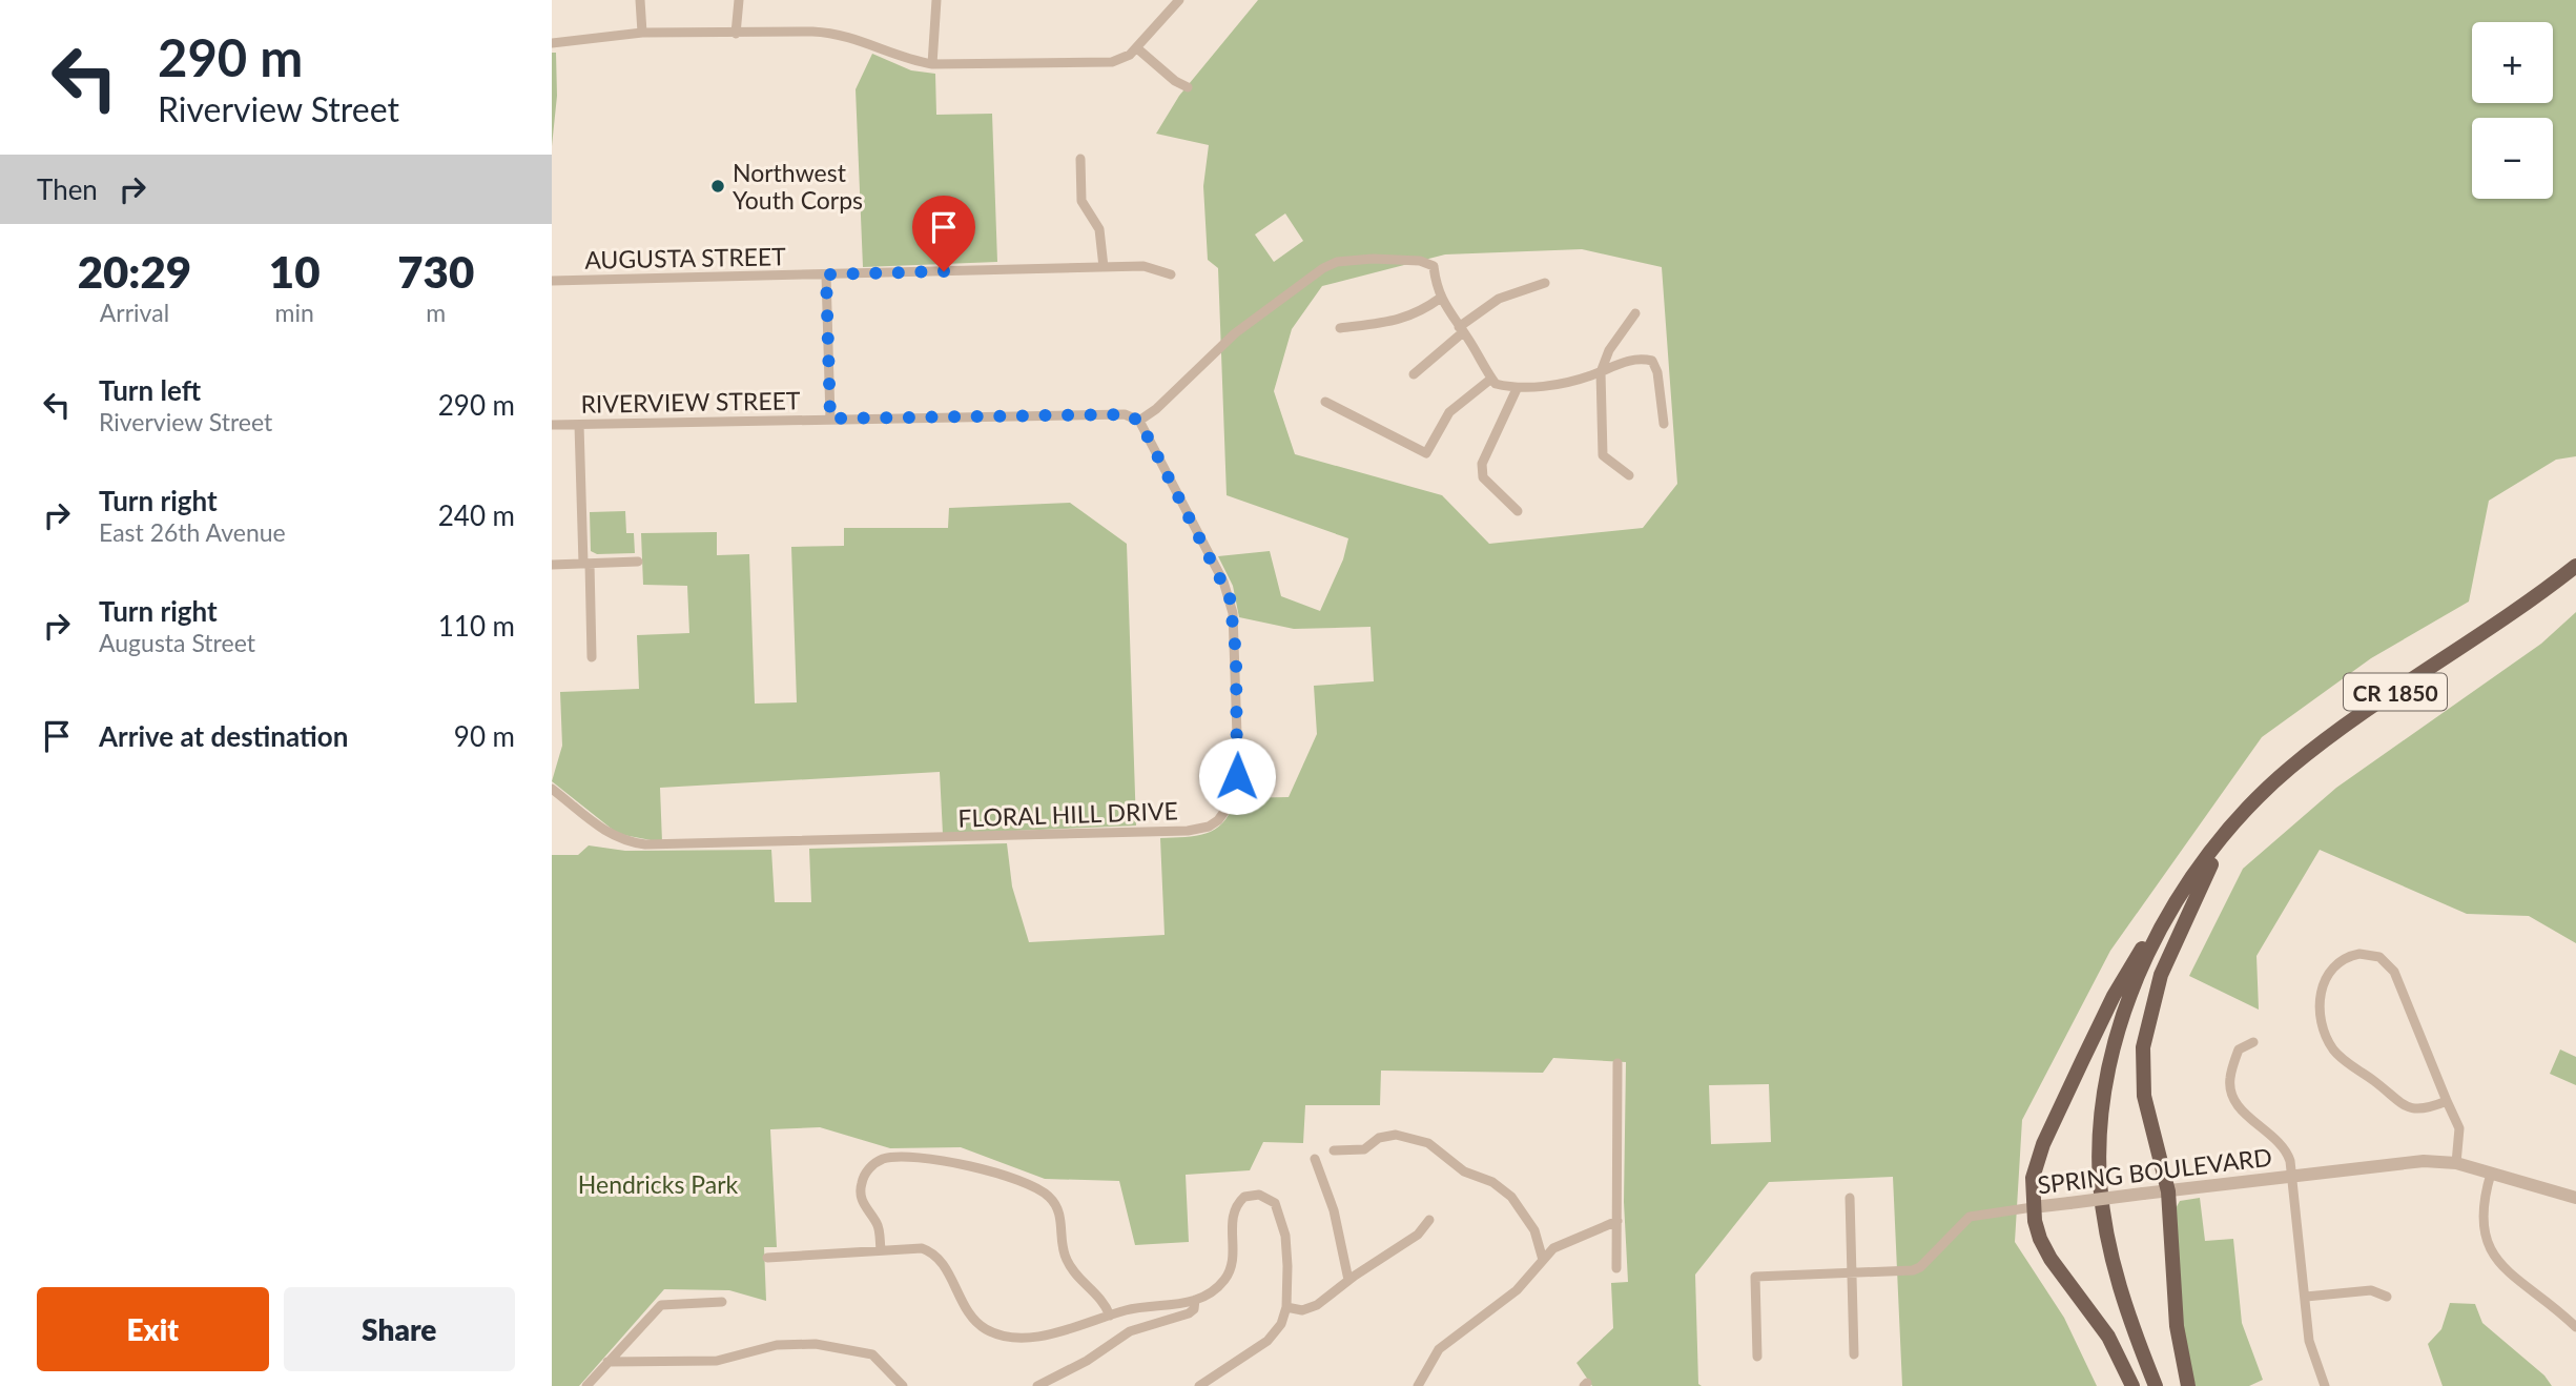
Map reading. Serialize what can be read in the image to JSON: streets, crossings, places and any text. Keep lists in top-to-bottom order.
{
  "streets": {
    "main road": ["CR 1850"],
    "street": [
      "AUGUSTA STREET",
      "RIVERVIEW STREET",
      "FLORAL HILL DRIVE",
      "SPRING BOULEVARD"
    ]
  },
  "crossings": [
    ["RIVERVIEW STREET", "FLORAL HILL DRIVE"]
  ],
  "parks": ["Hendricks Park"],
  "places": ["Northwest Youth Corps"],
  "page": {
    "turn": ["290 m", "Riverview Street"],
    "map_buttons": ["+", "−"],
    "then": "Then",
    "eta": [
      "20:29",
      "Arrival",
      "10",
      "min",
      "730",
      "m"
    ],
    "list": [
      {
        "name": "Turn left",
        "note": "Riverview Street",
        "value": "290 m"
      },
      {
        "name": "Turn right",
        "note": "East 26th Avenue",
        "value": "240 m"
      },
      {
        "name": "Turn right",
        "note": "Augusta Street",
        "value": "110 m"
      },
      {
        "name": "Arrive at destination",
        "value": "90 m"
      }
    ],
    "buttons": ["Exit", "Share"]
  }
}
